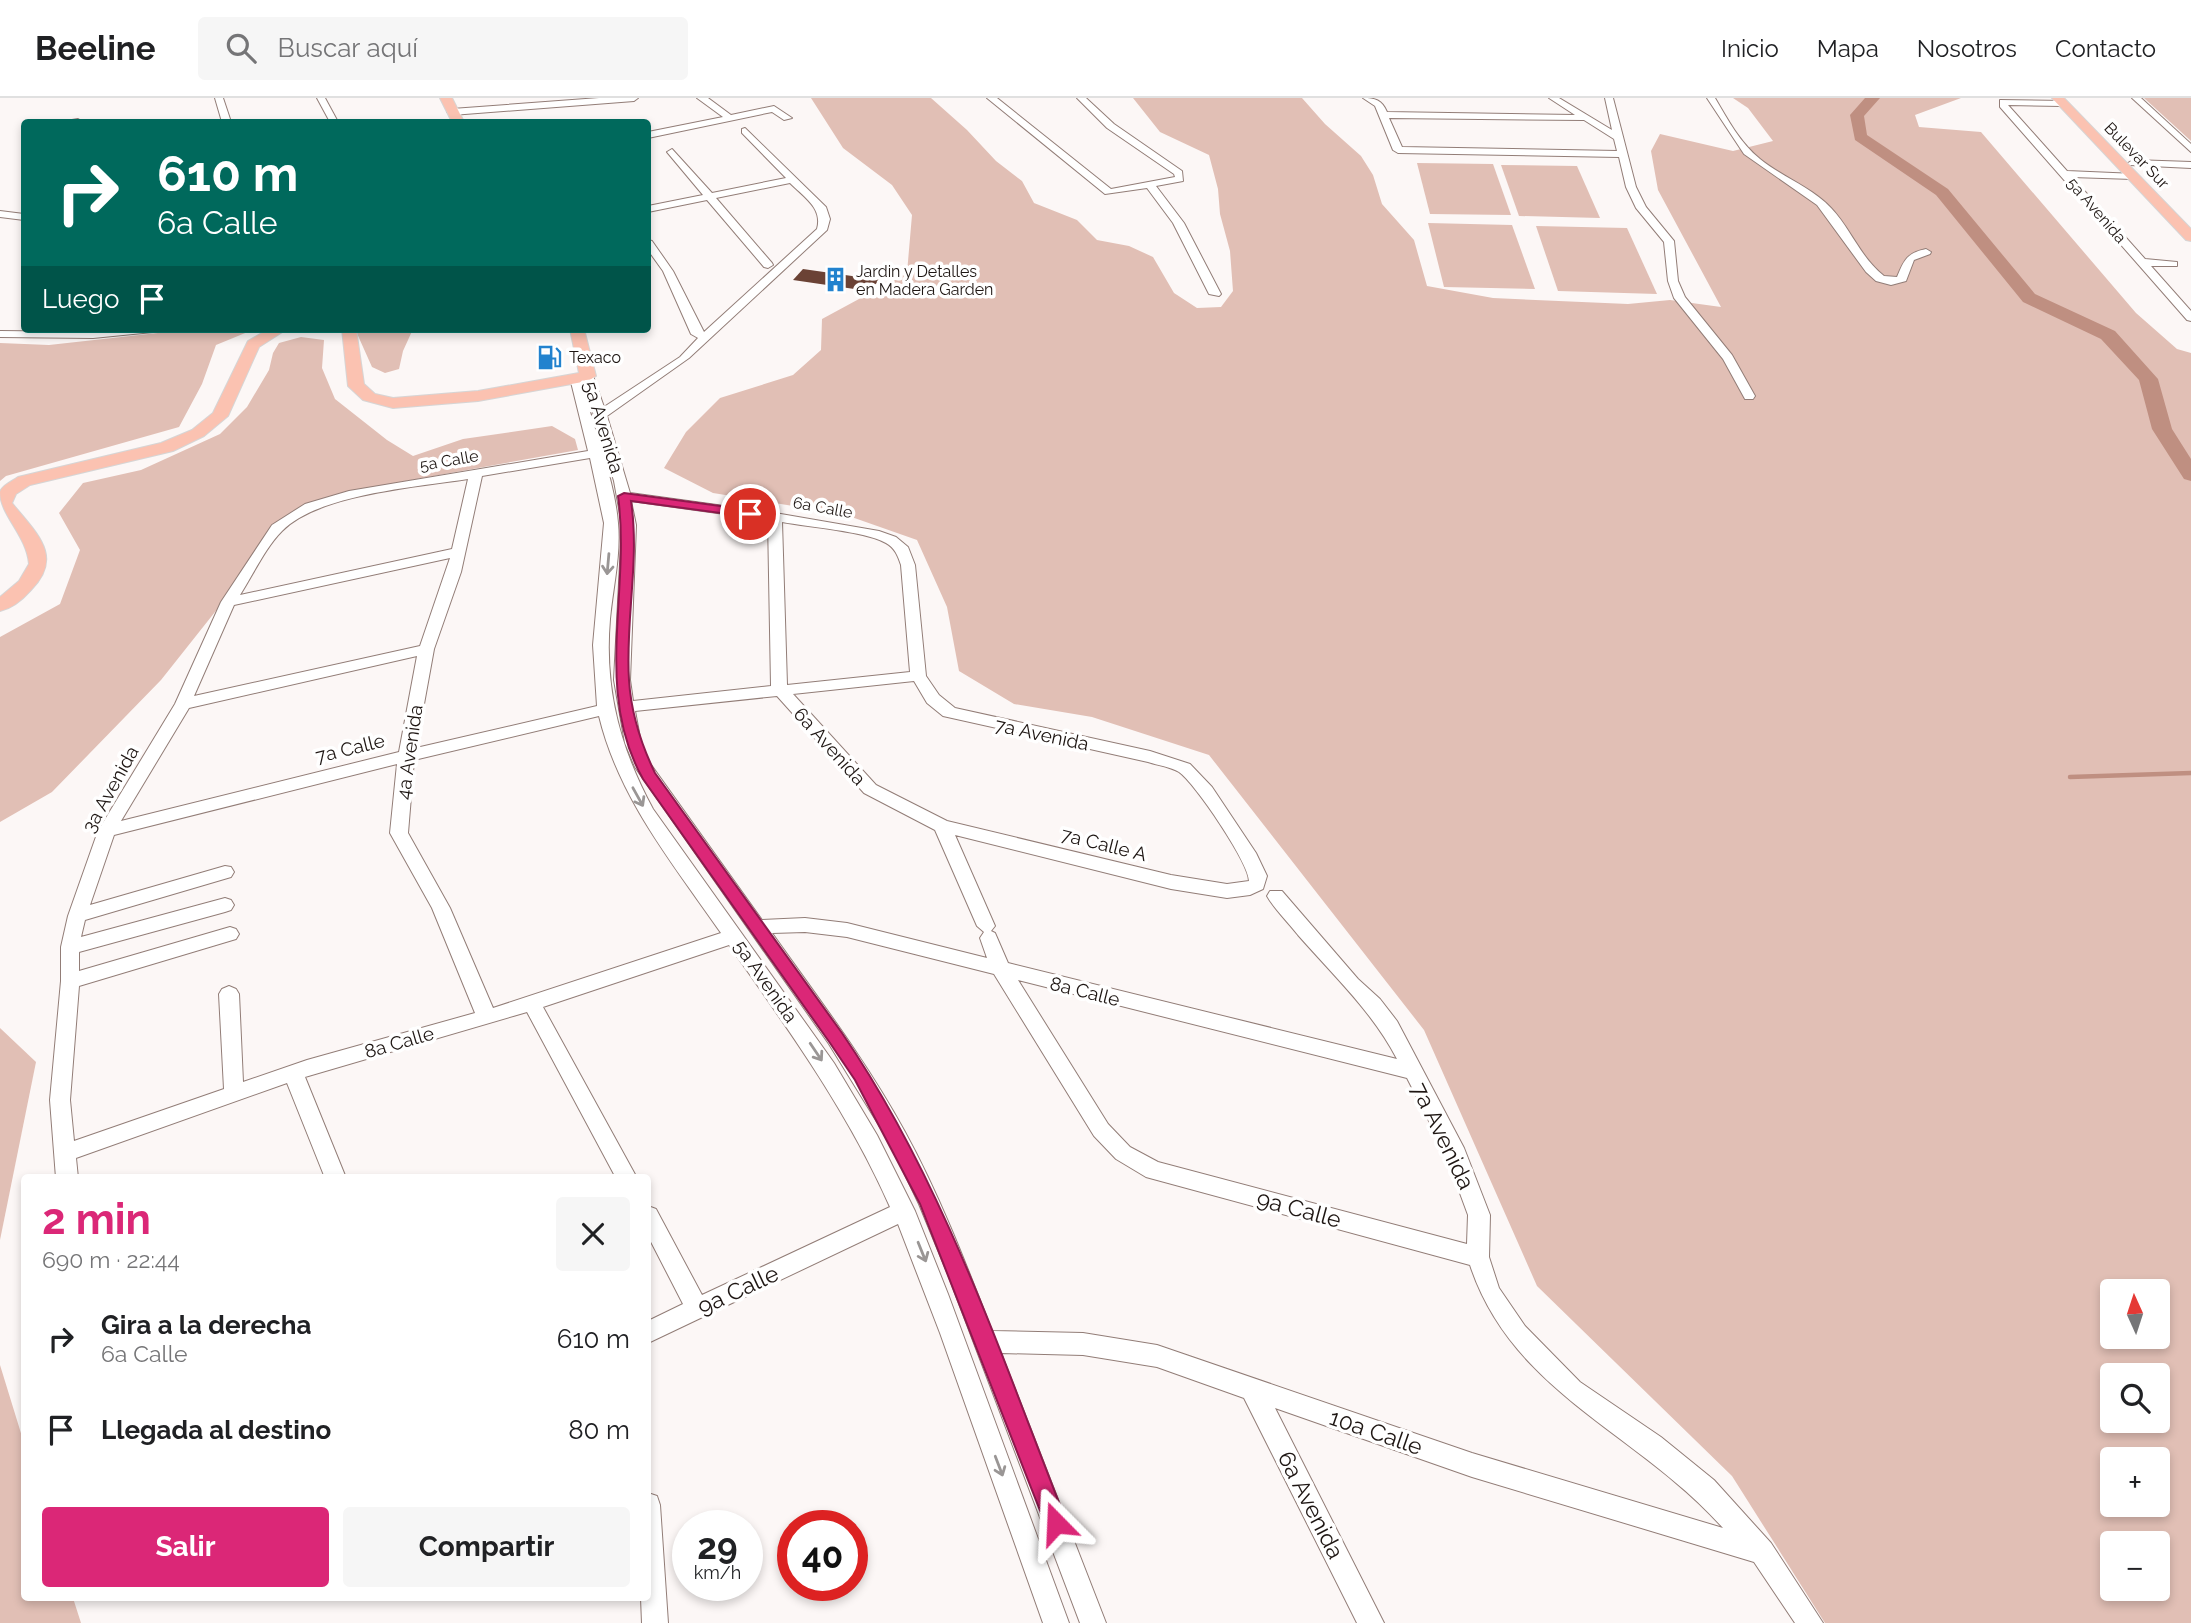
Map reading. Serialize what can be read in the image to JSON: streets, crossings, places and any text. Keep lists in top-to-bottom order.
{
  "streets": {
    "main road": ["Bulevar Sur", "5a Avenida"],
    "street": [
      "5a Calle",
      "6a Calle",
      "7a Avenida",
      "6a Avenida",
      "7a Calle",
      "4a Avenida",
      "3a Avenida",
      "7a Calle A",
      "8a Calle",
      "9a Calle",
      "10a Calle"
    ]
  },
  "crossings": [
    ["Bulevar Sur", "5a Avenida"],
    ["5a Avenida", "5a Calle"],
    ["5a Avenida", "6a Calle"],
    ["5a Avenida", "7a Calle"],
    ["5a Avenida", "8a Calle"],
    ["5a Avenida", "9a Calle"],
    ["5a Avenida", "10a Calle"],
    ["5a Calle", "4a Avenida"],
    ["5a Calle", "3a Avenida"],
    ["6a Calle", "7a Avenida"],
    ["6a Calle", "6a Avenida"],
    ["7a Avenida", "7a Calle A"],
    ["7a Avenida", "8a Calle"],
    ["7a Avenida", "9a Calle"],
    ["7a Avenida", "10a Calle"],
    ["6a Avenida", "7a Calle A"],
    ["6a Avenida", "10a Calle"],
    ["7a Calle", "4a Avenida"],
    ["7a Calle", "3a Avenida"],
    ["4a Avenida", "8a Calle"],
    ["3a Avenida", "8a Calle"],
    ["8a Calle", "9a Calle"]
  ],
  "places": {
    "building": ["Jardin y Detalles en Madera Garden"],
    "fuel station": ["Texaco"]
  },
  "north": "top",
  "page": {
    "header": "Beeline",
    "search": "Buscar aquí",
    "nav": [
      "Inicio",
      "Mapa",
      "Nosotros",
      "Contacto"
    ],
    "turn": ["610 m", "6a Calle"],
    "then": "Luego",
    "heading": ["2 min", "690 m · 22:44"],
    "map_buttons": ["+", "−"],
    "list": [
      {
        "name": "Gira a la derecha",
        "note": "6a Calle",
        "value": "610 m"
      },
      {
        "name": "Llegada al destino",
        "value": "80 m"
      }
    ],
    "buttons": ["Salir", "Compartir"],
    "speed": "29 km/h",
    "limit": "40"
  }
}
